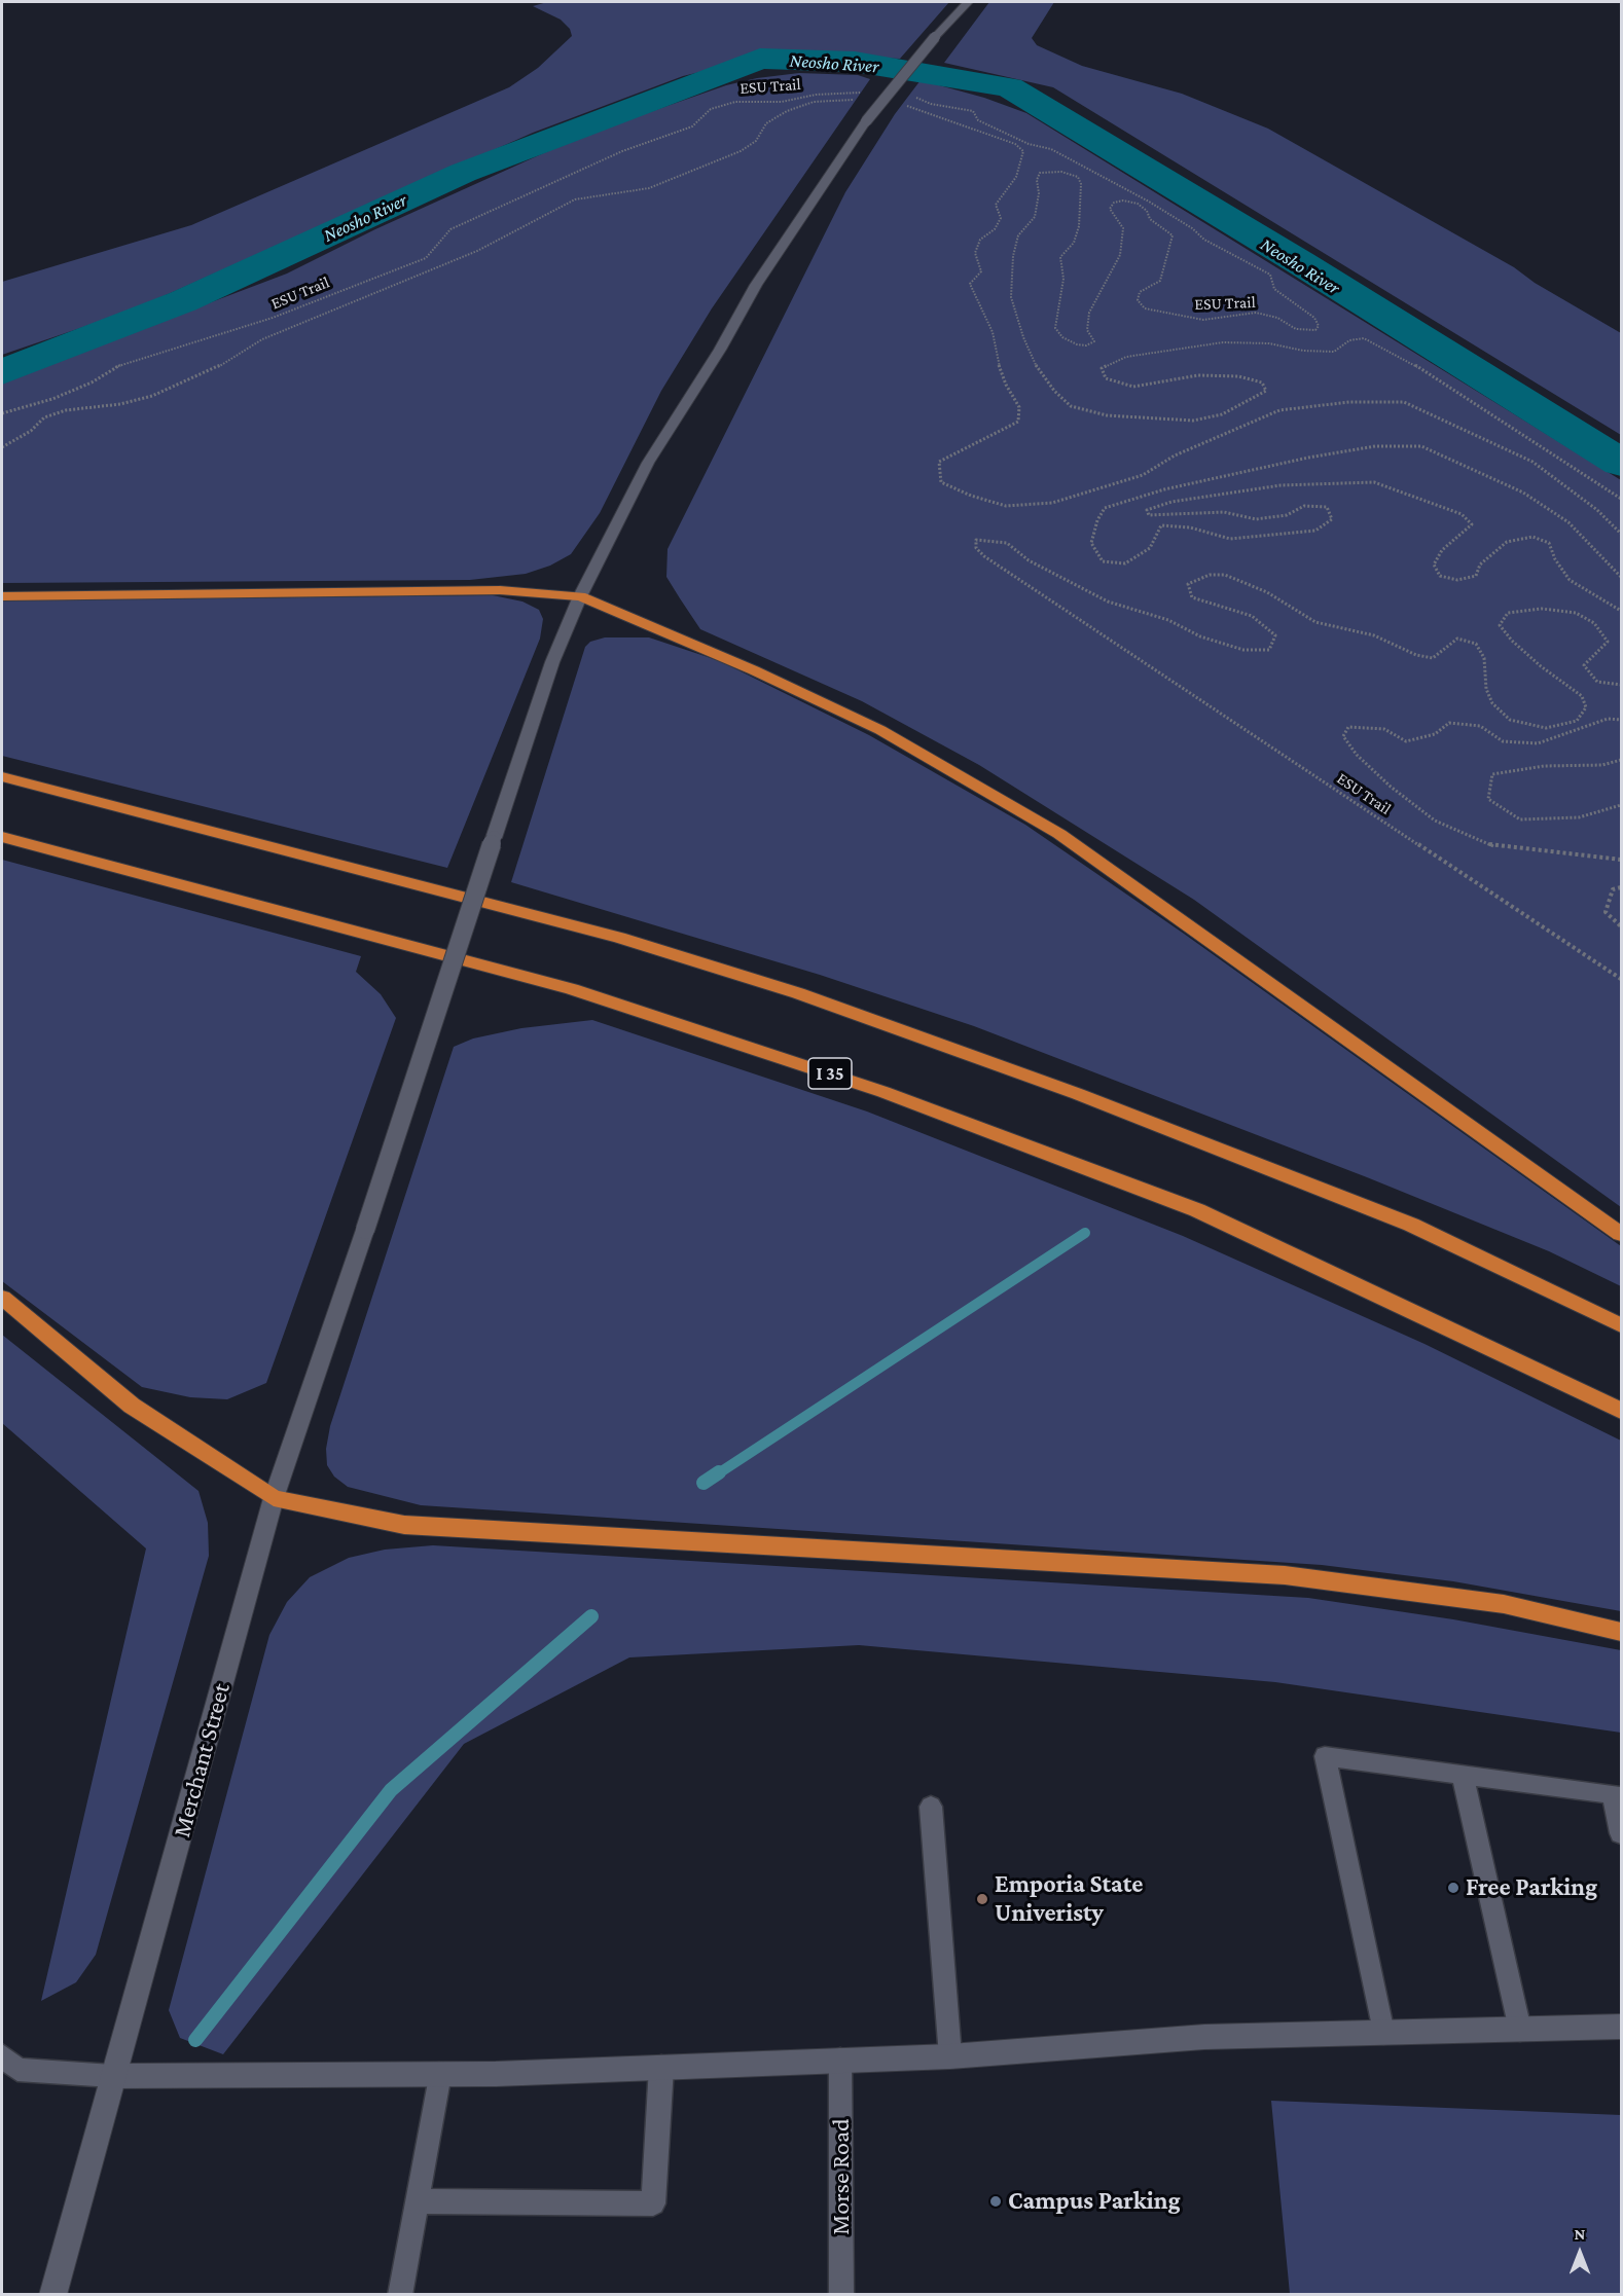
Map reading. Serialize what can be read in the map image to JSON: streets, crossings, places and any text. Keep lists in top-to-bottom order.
{
  "streets": {
    "highway": ["I 35"],
    "main road": ["Merchant Street"],
    "lane": ["Morse Road"],
    "path": ["ESU Trail"]
  },
  "water": ["Neosho River"],
  "places": ["Free Parking", "Emporia State Univeristy", "Campus Parking"],
  "north": "top"
}
